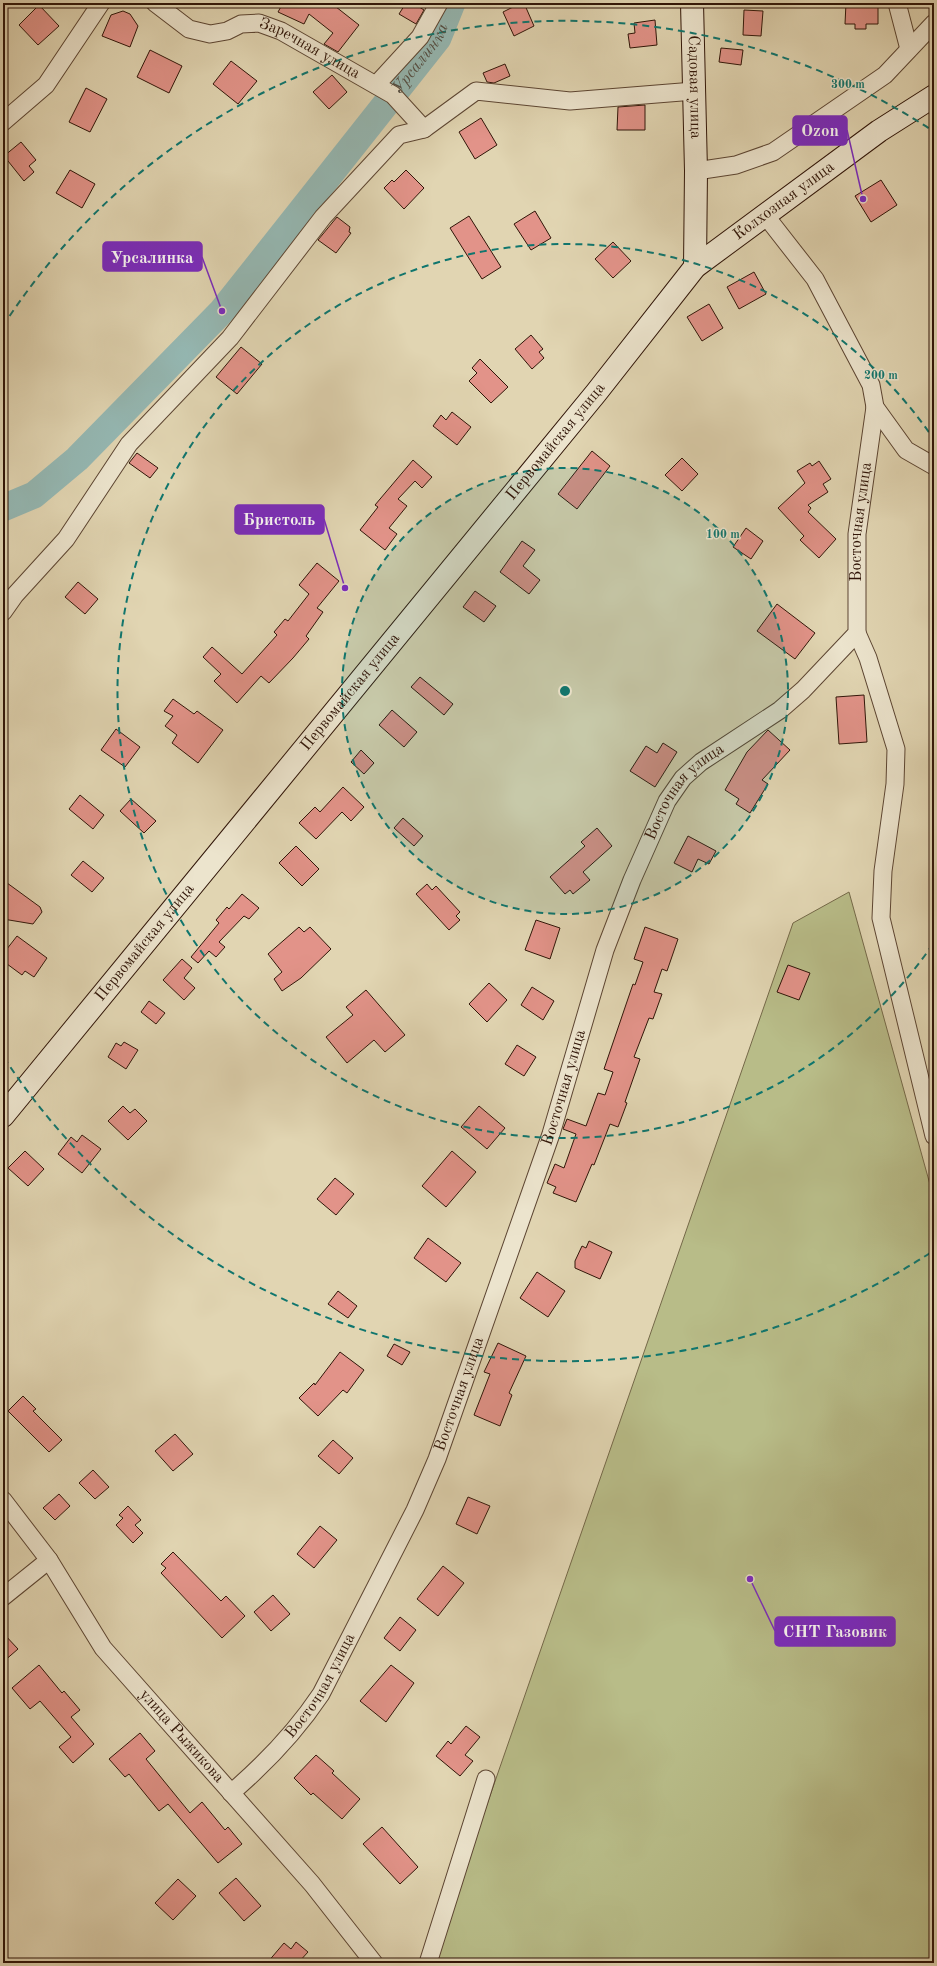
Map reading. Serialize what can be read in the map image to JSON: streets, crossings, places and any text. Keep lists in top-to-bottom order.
{
  "streets": {
    "main road": ["Садовая улица", "Колхозная улица", "Первомайская улица"],
    "street": ["Заречная улица", "Восточная улица", "улица Рыжикова"]
  },
  "crossings": [
    ["Садовая улица", "Колхозная улица"],
    ["Садовая улица", "Первомайская улица"],
    ["Колхозная улица", "Первомайская улица"],
    ["Восточная улица", "улица Рыжикова"]
  ],
  "water": ["Урсалинка"],
  "places": [
    "Ozon",
    "Урсалинка",
    "Бристоль",
    "СНТ Газовик"
  ],
  "rings": ["300 m", "200 m", "100 m"]
}
